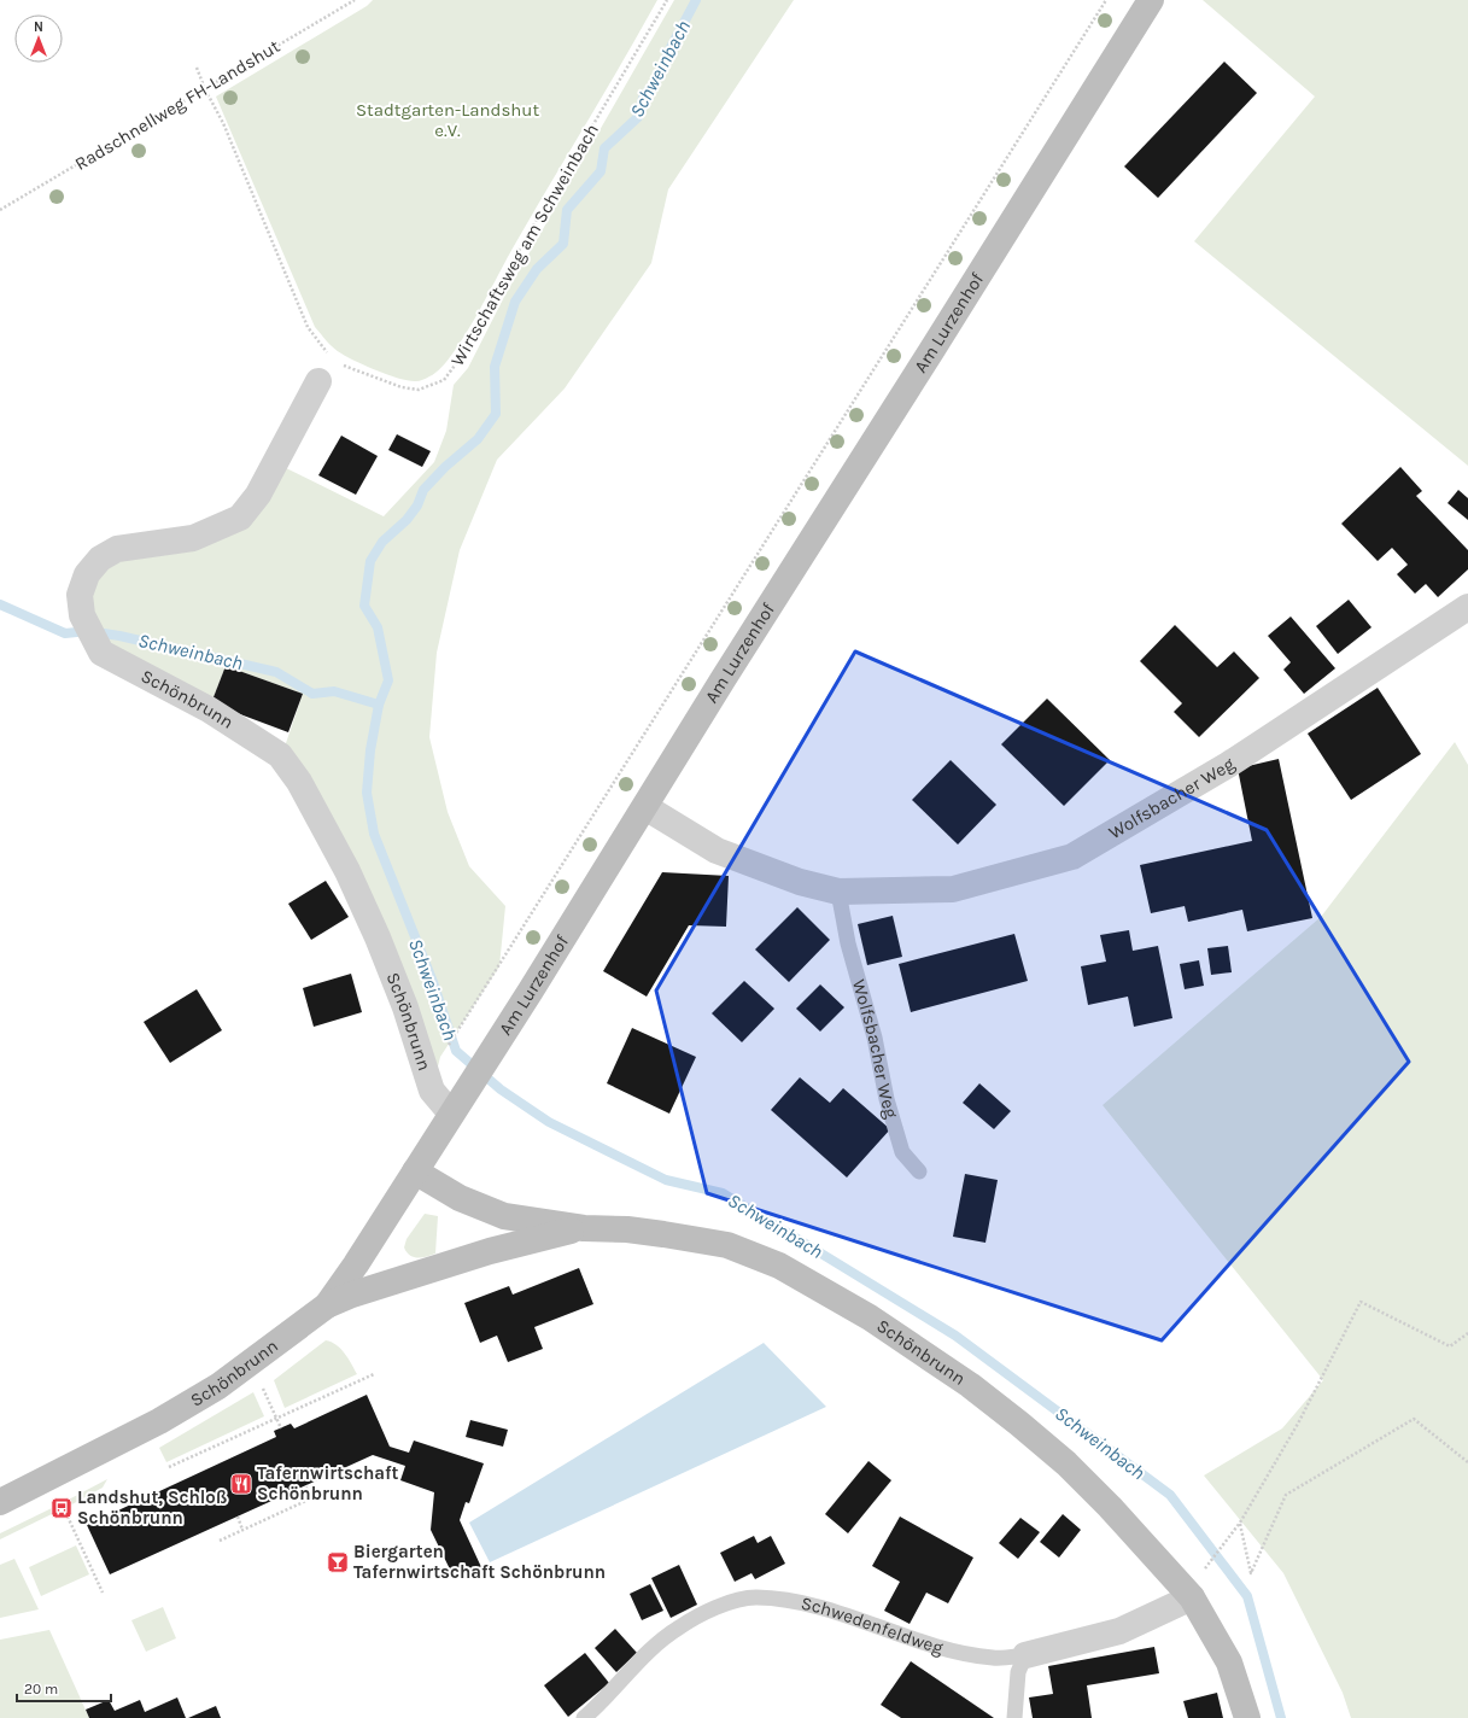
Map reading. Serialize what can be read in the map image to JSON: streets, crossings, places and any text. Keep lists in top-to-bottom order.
{
  "streets": {
    "main road": ["Am Lurzenhof", "Schönbrunn"],
    "street": ["Wolfsbacher Weg", "Schwedenfeldweg"],
    "path": ["Radschnellweg FH-Landshut", "Wirtschaftsweg am Schweinbach"]
  },
  "crossings": [
    ["Am Lurzenhof", "Schönbrunn"],
    ["Am Lurzenhof", "Wolfsbacher Weg"],
    ["Schönbrunn", "Schwedenfeldweg"]
  ],
  "water": ["Schweinbach"],
  "parks": ["Stadtgarten-Landshut e.V."],
  "places": {
    "restaurant": ["Tafernwirtschaft Schönbrunn"],
    "bus stop": ["Landshut, Schloß Schönbrunn"],
    "bar": ["Biergarten Tafernwirtschaft Schönbrunn"]
  },
  "scale_bar": "20 m",
  "north": "top"
}
